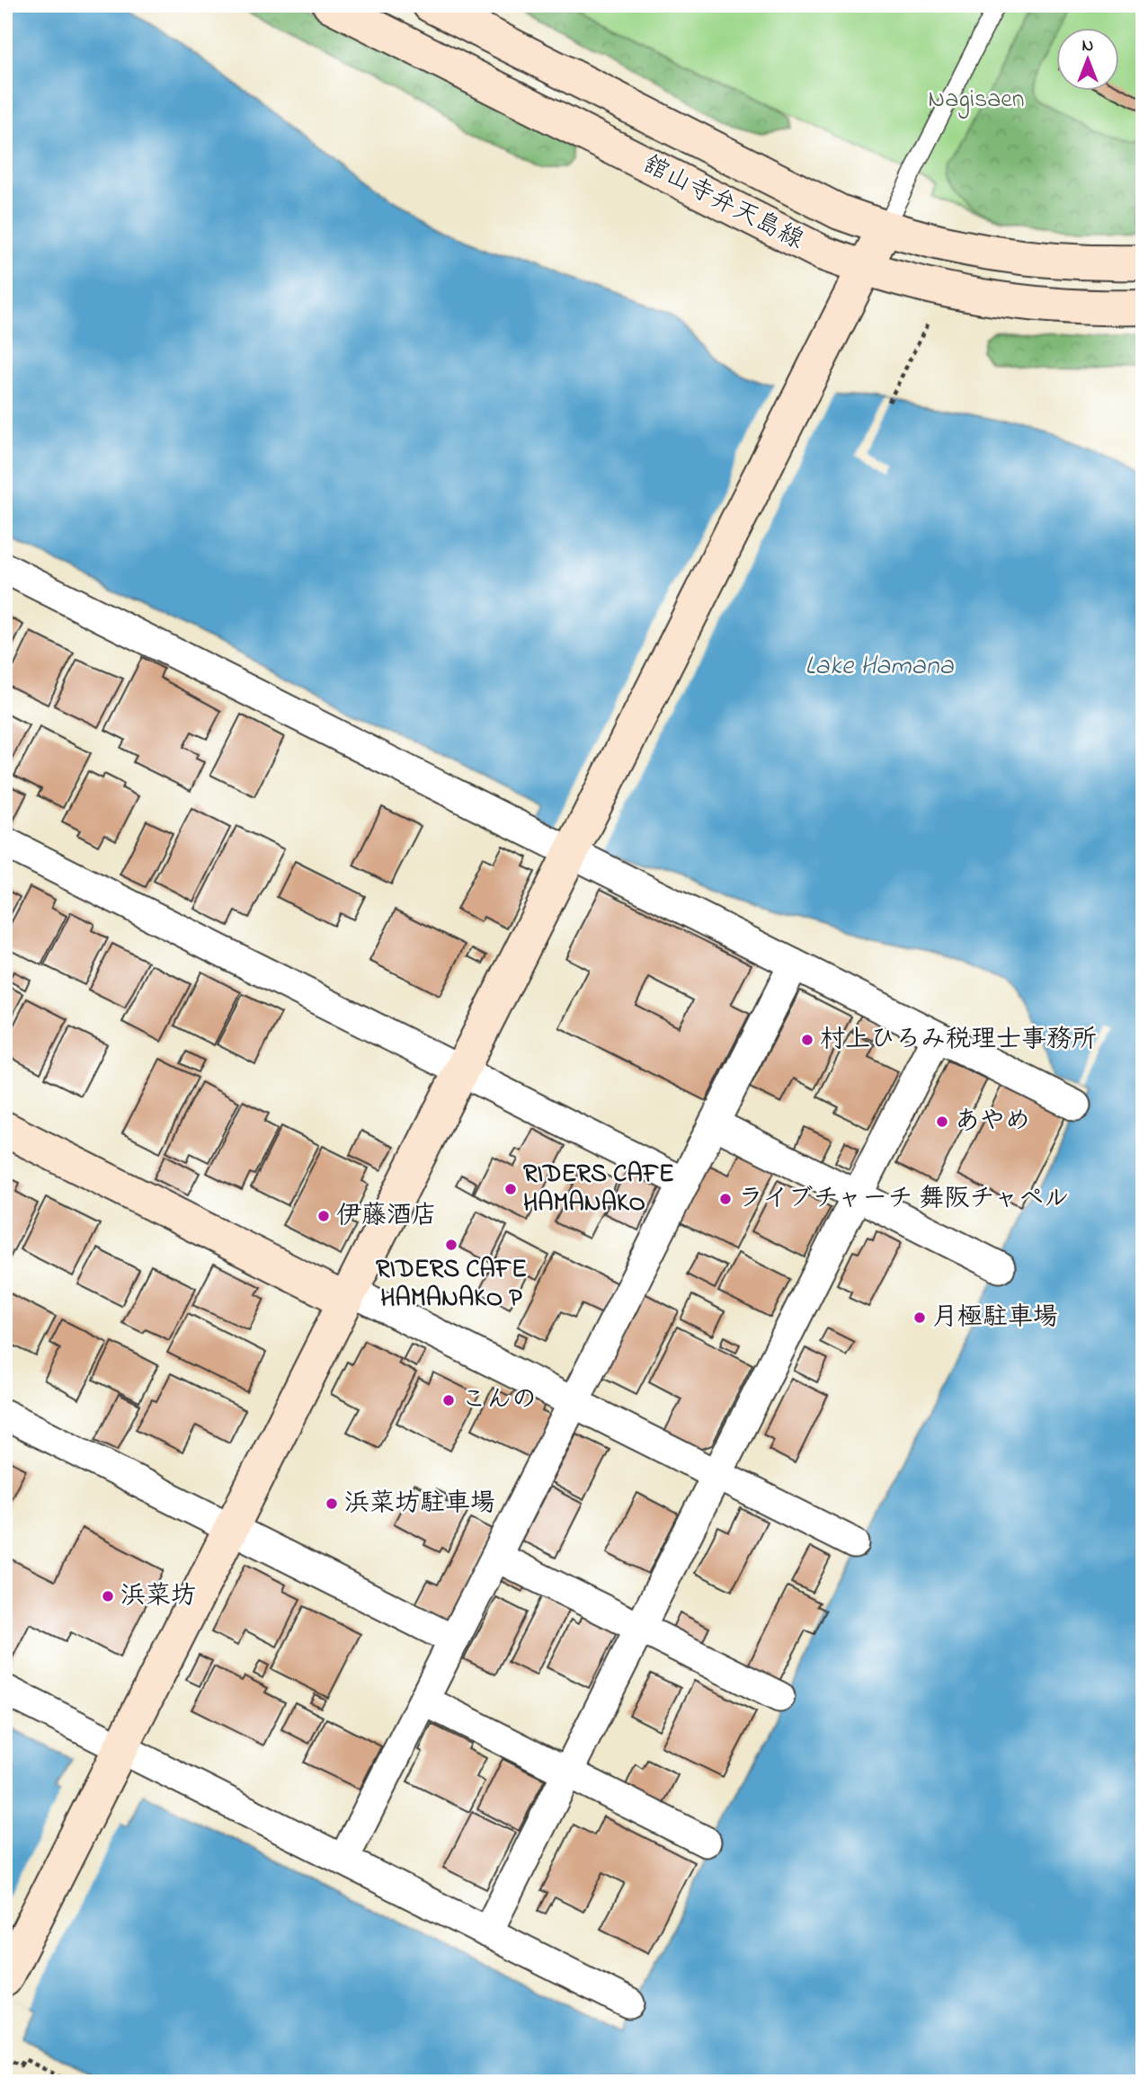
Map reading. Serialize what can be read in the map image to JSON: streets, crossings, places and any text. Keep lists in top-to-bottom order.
{
  "streets": {
    "street": ["舘山寺弁天島線"]
  },
  "water": ["Lake Hamana"],
  "parks": ["Nagisaen"],
  "places": [
    "村上ひろみ税理士事務所",
    "あやめ",
    "RIDERS CAFE HAMANAKO",
    "ライブチャーチ 舞阪チャペル",
    "伊藤酒店",
    "RIDERS CAFE HAMANAKO P",
    "月極駐車場",
    "こんの",
    "浜菜坊駐車場",
    "浜菜坊"
  ],
  "north": "top"
}
